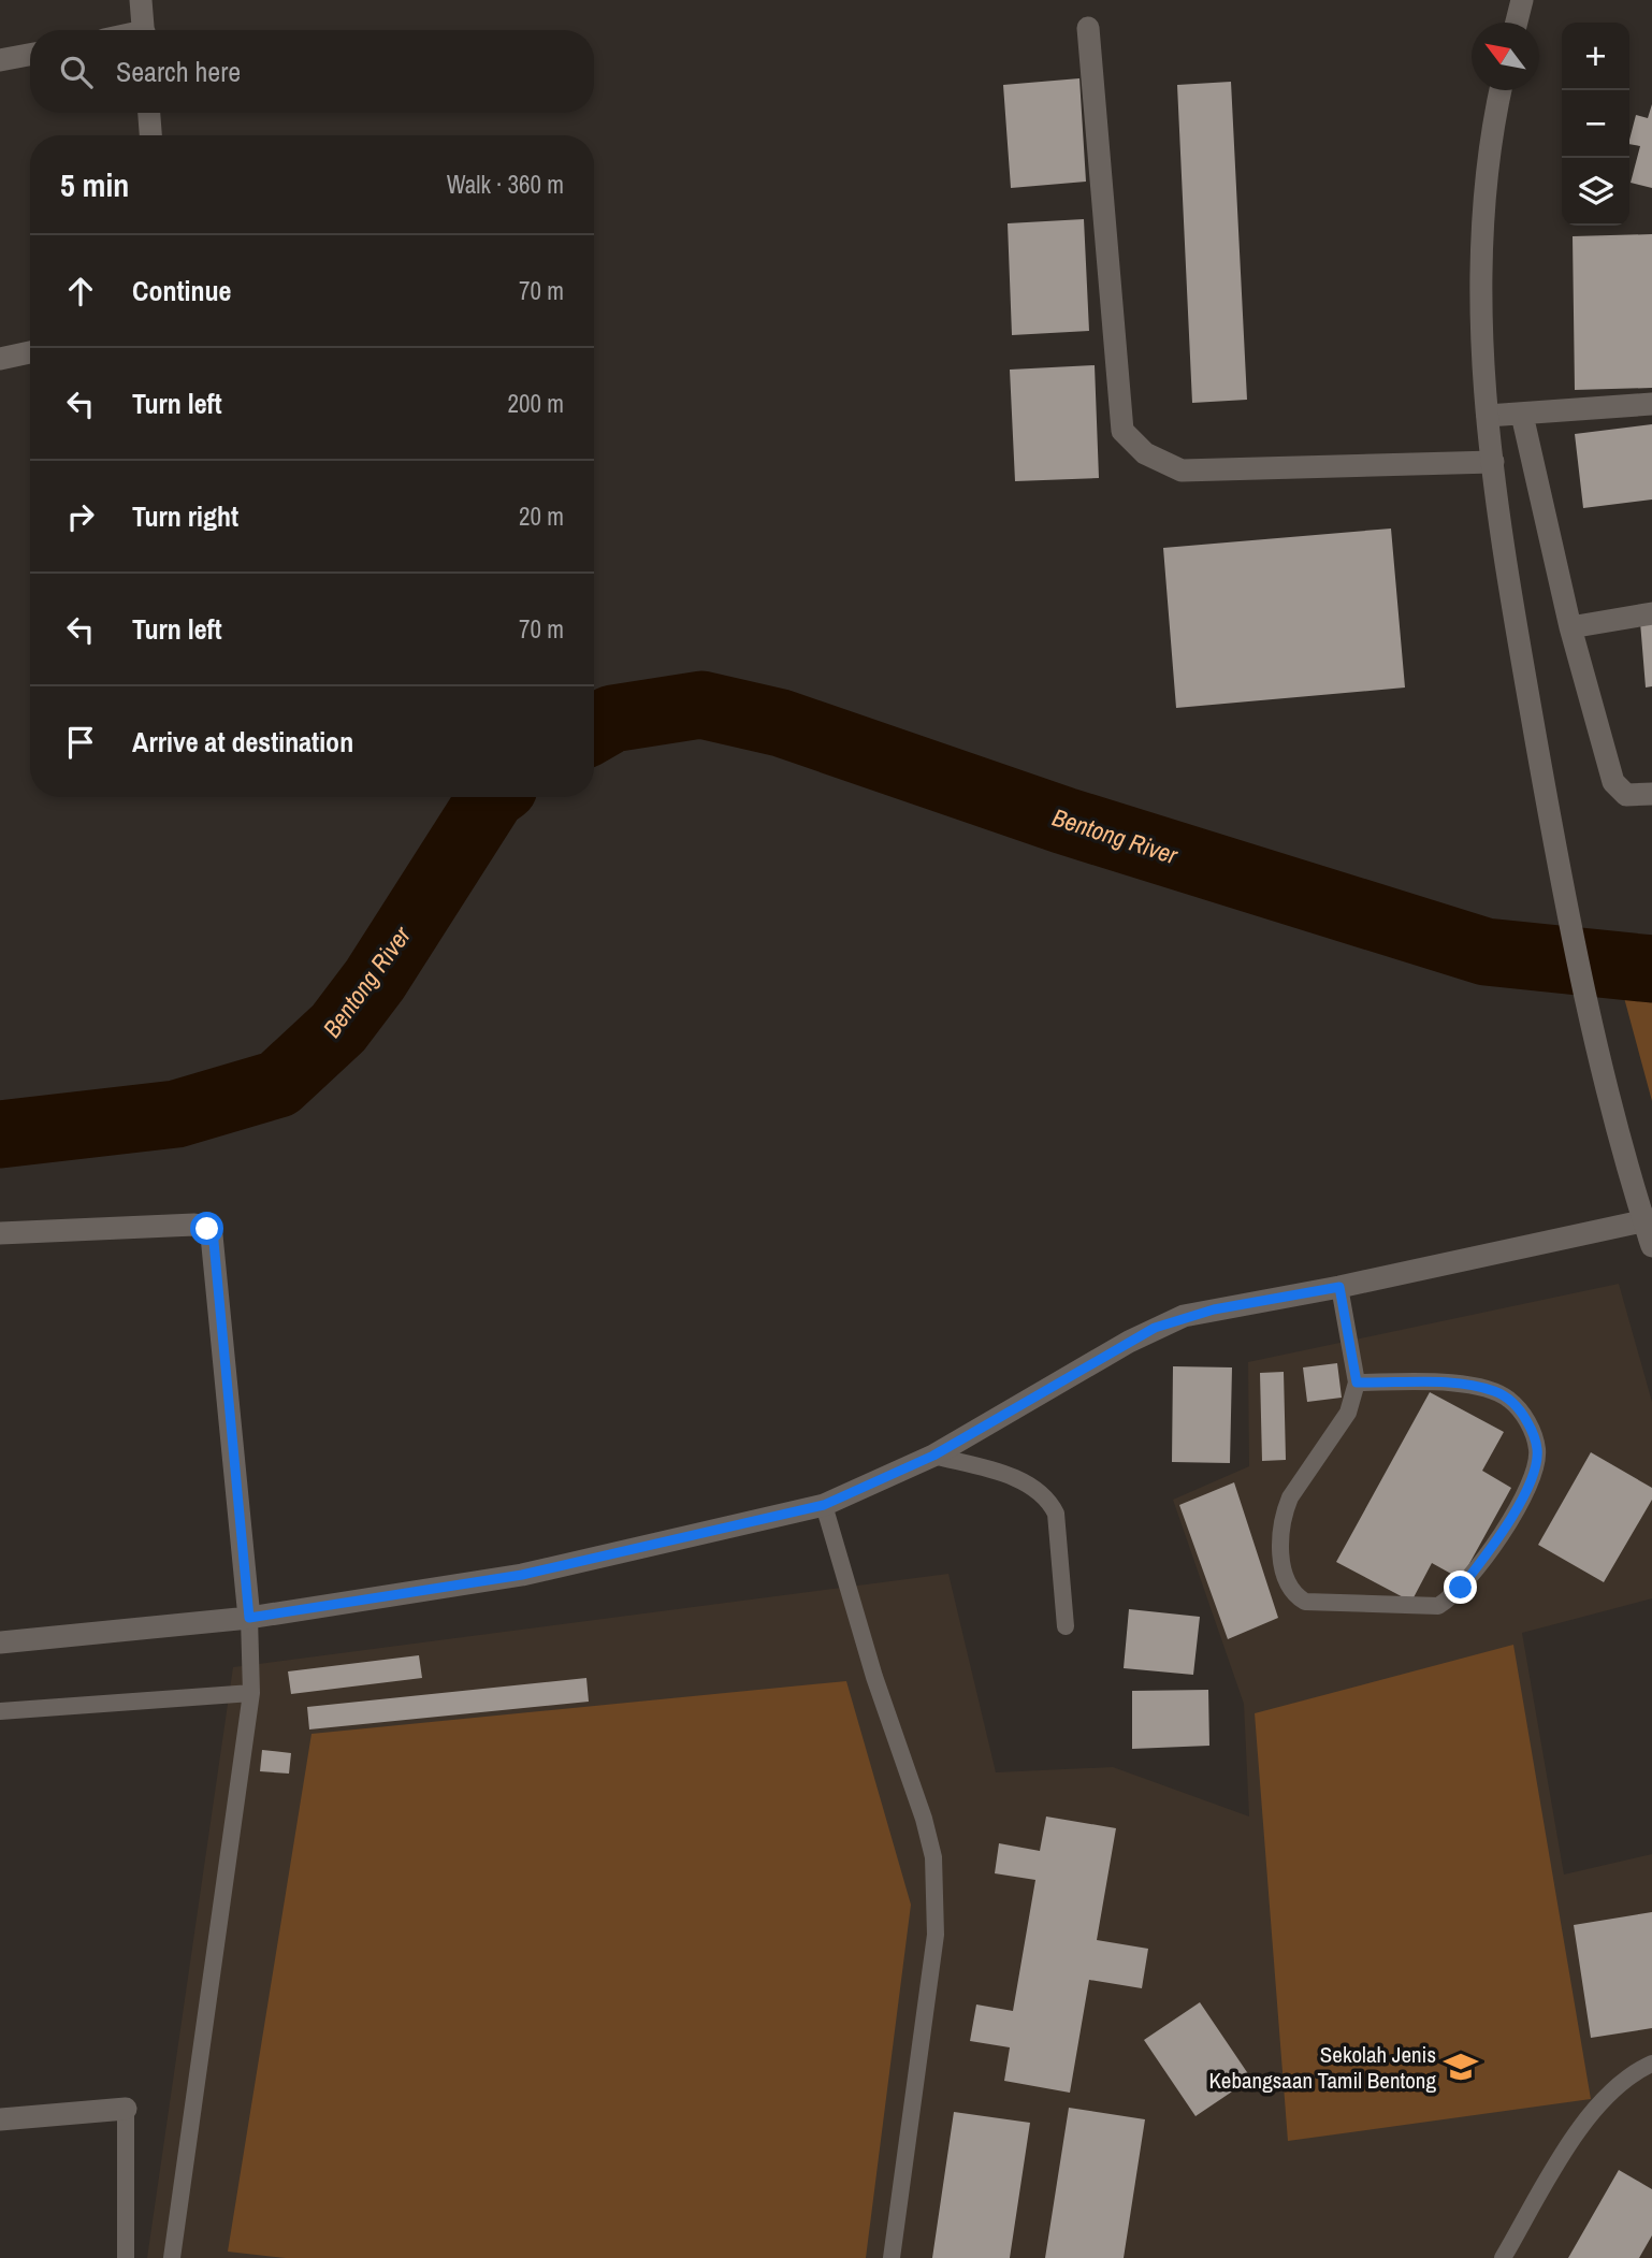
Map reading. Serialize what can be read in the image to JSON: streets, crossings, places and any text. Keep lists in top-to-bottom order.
{
  "water": ["Bentong River"],
  "places": {
    "school or university": ["Sekolah Jenis Kebangsaan Tamil Bentong"]
  },
  "north": "top left",
  "page": {
    "map_buttons": ["+", "−"],
    "search": "Search here",
    "heading": ["5 min", "Walk · 360 m"],
    "list": [
      ["Continue", "70 m"],
      ["Turn left", "200 m"],
      ["Turn right", "20 m"],
      ["Turn left", "70 m"],
      "Arrive at destination"
    ]
  }
}
